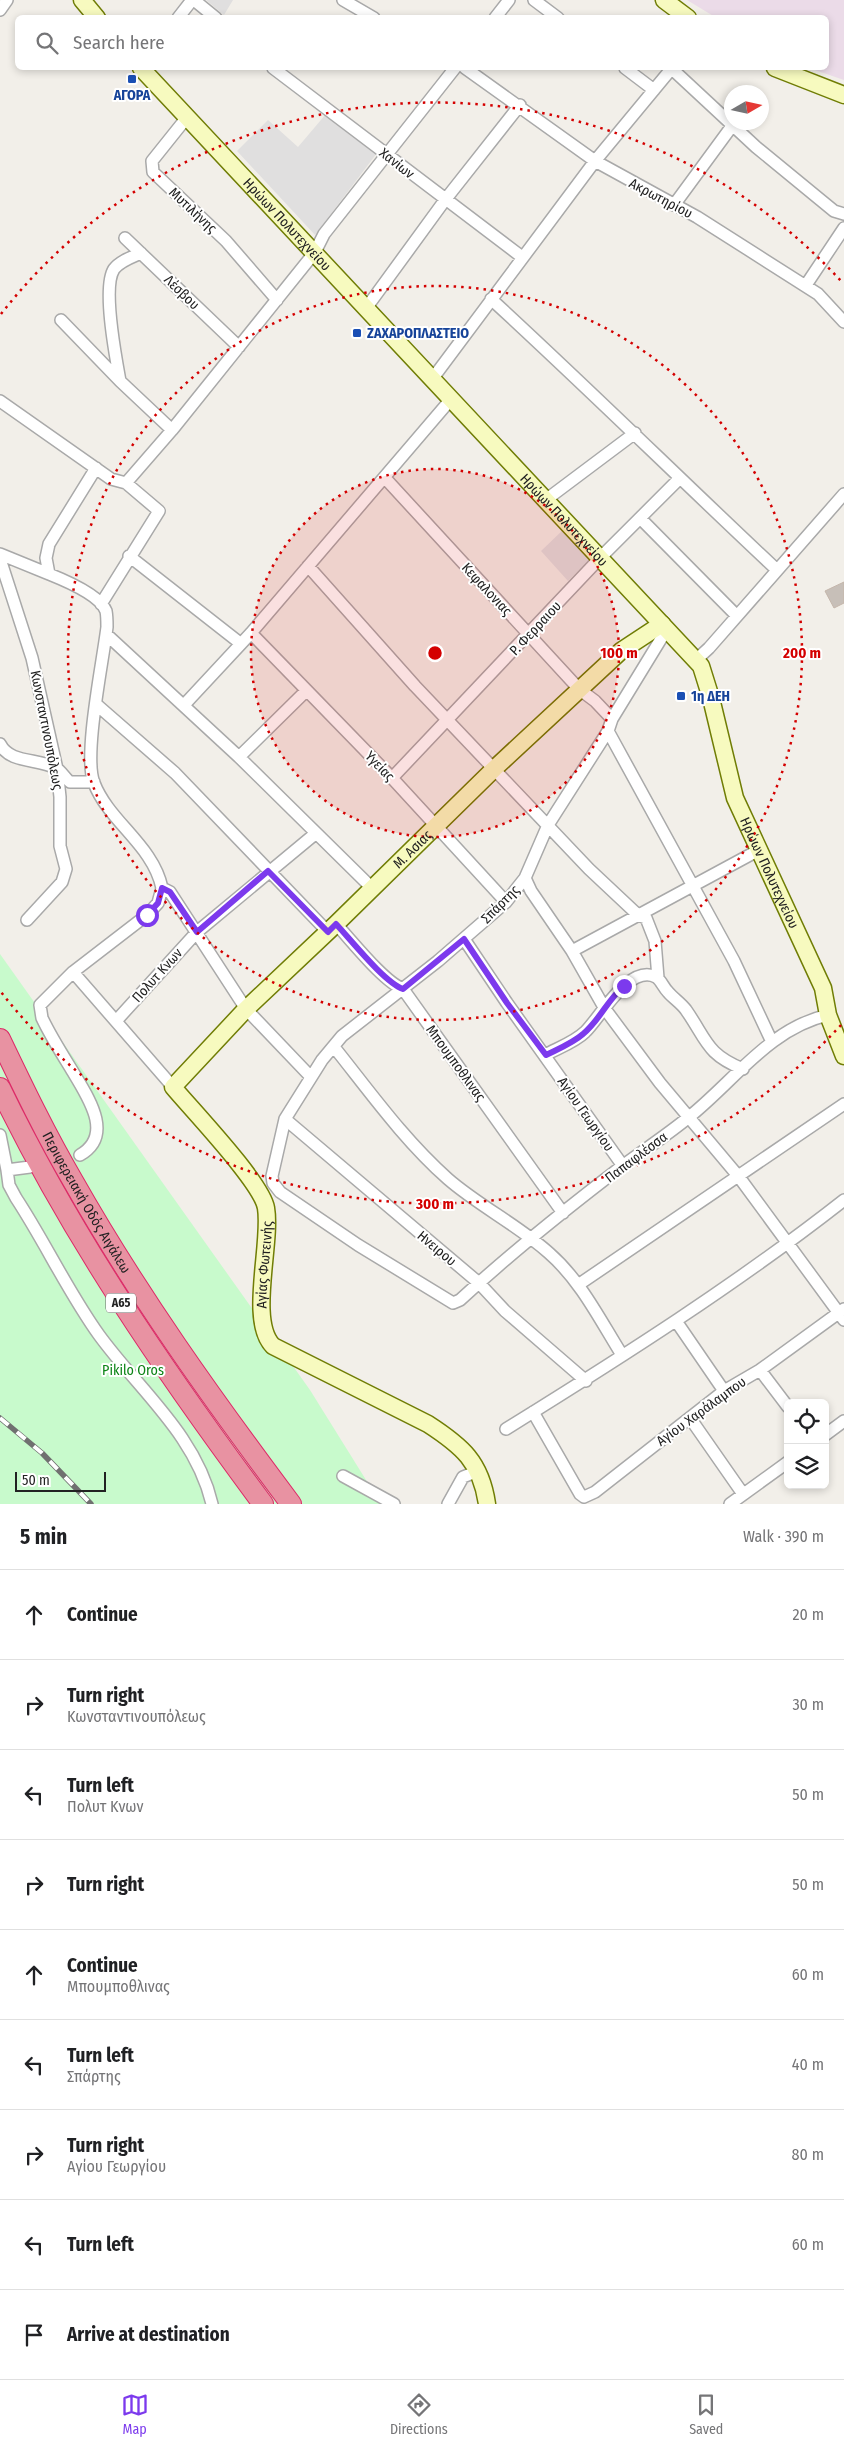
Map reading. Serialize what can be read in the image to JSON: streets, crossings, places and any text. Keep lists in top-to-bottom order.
{
  "streets": {
    "highway": ["Περιφερειακή Οδός Αιγάλεω", "Α65"],
    "street": [
      "Χανίων",
      "Ακρωτηρίου",
      "Μυτιλήνης",
      "Ηρώων Πολυτεχνείου",
      "Λέσβου",
      "Κεφαλονιας",
      "Ρ. Φερραιου",
      "Κωνσταντινουπόλεως",
      "Υγείας",
      "Μ. Ασιας",
      "Σπάρτης",
      "Πολυτ Κνων",
      "Μπουμποθλινας",
      "Αγίου Γεωργίου",
      "Παπαφλέσσα",
      "Ηνειρου",
      "Αγίας Φωτεινής",
      "Αγίου Χαράλαμπου"
    ]
  },
  "crossings": [
    ["Μυτιλήνης", "Ηρώων Πολυτεχνείου"],
    ["Ηρώων Πολυτεχνείου", "Ρ. Φερραιου"],
    ["Ηρώων Πολυτεχνείου", "Μ. Ασιας"],
    ["Ηρώων Πολυτεχνείου", "Σπάρτης"],
    ["Ηρώων Πολυτεχνείου", "Παπαφλέσσα"],
    ["Κεφαλονιας", "Ρ. Φερραιου"],
    ["Κεφαλονιας", "Μ. Ασιας"],
    ["Κεφαλονιας", "Σπάρτης"],
    ["Κεφαλονιας", "Παπαφλέσσα"],
    ["Ρ. Φερραιου", "Υγείας"],
    ["Υγείας", "Μ. Ασιας"],
    ["Υγείας", "Σπάρτης"],
    ["Μ. Ασιας", "Σπάρτης"],
    ["Μ. Ασιας", "Μπουμποθλινας"],
    ["Μ. Ασιας", "Αγίας Φωτεινής"],
    ["Σπάρτης", "Μπουμποθλινας"],
    ["Σπάρτης", "Αγίου Γεωργίου"],
    ["Σπάρτης", "Παπαφλέσσα"],
    ["Σπάρτης", "Ηνειρου"],
    ["Πολυτ Κνων", "Μπουμποθλινας"],
    ["Πολυτ Κνων", "Αγίας Φωτεινής"],
    ["Μπουμποθλινας", "Παπαφλέσσα"],
    ["Αγίου Γεωργίου", "Παπαφλέσσα"],
    ["Παπαφλέσσα", "Ηνειρου"]
  ],
  "parks": ["Pikilo Oros"],
  "places": {
    "transit": ["ΑΓΟΡΑ", "ΖΑΧΑΡΟΠΛΑΣΤΕΙΟ", "1η ΔΕΗ"]
  },
  "scale_bar": "50 m",
  "north": "right",
  "page": {
    "search": "Search here",
    "scale": "50 m",
    "heading": ["5 min", "Walk · 390 m"],
    "list": [
      ["Continue", "20 m"],
      ["Turn right", "Κωνσταντινουπόλεως", "30 m"],
      ["Turn left", "Πολυτ Κνων", "50 m"],
      ["Turn right", "50 m"],
      ["Continue", "Μπουμποθλινας", "60 m"],
      ["Turn left", "Σπάρτης", "40 m"],
      ["Turn right", "Αγίου Γεωργίου", "80 m"],
      ["Turn left", "60 m"],
      "Arrive at destination"
    ],
    "nav": ["Map", "Directions", "Saved"]
  },
  "rings": ["100 m", "200 m", "300 m"]
}
